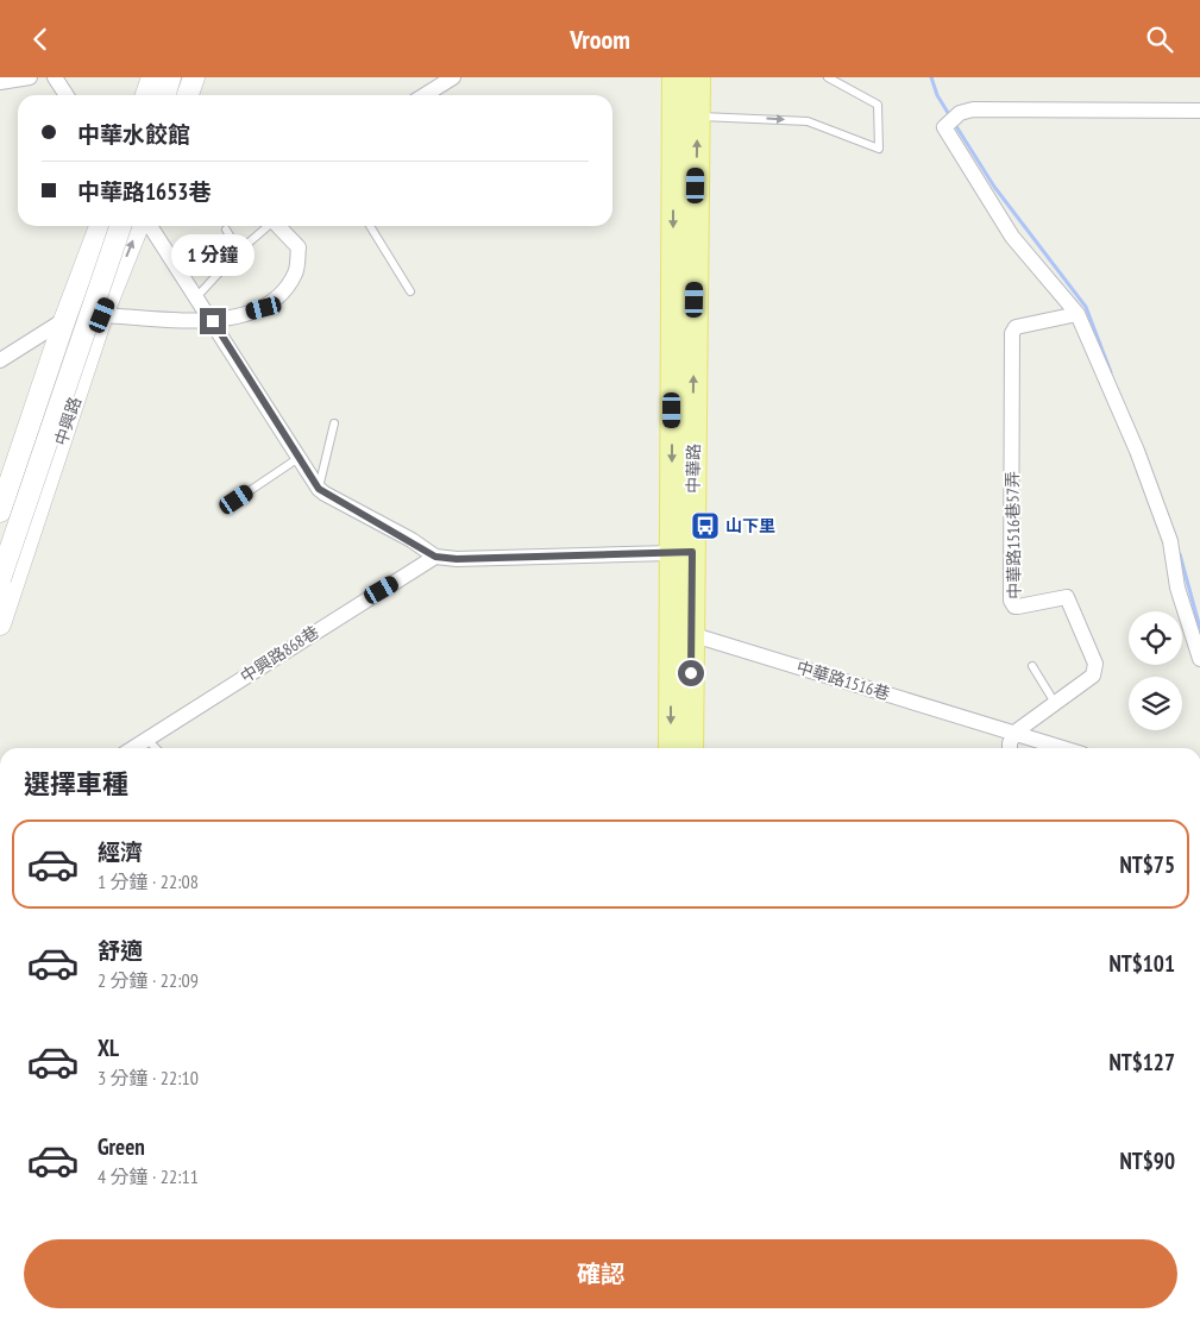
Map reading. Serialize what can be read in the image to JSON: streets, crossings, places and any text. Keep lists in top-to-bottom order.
{
  "streets": {
    "main road": ["中華路"],
    "street": [
      "中興路",
      "中華路1516巷57弄",
      "中興路868巷",
      "中華路1516巷"
    ]
  },
  "crossings": [
    ["中華路", "中華路1516巷"],
    ["中華路1516巷57弄", "中華路1516巷"]
  ],
  "places": {
    "bus stop": ["山下里"]
  },
  "page": {
    "header": "Vroom",
    "banner": ["中華水餃館", "中華路1653巷"],
    "bubble": "1 分鐘",
    "heading": "選擇車種",
    "list": [
      {
        "name": "經濟",
        "note": "1 分鐘 · 22:08",
        "value": "NT$75"
      },
      {
        "name": "舒適",
        "note": "2 分鐘 · 22:09",
        "value": "NT$101"
      },
      {
        "name": "XL",
        "note": "3 分鐘 · 22:10",
        "value": "NT$127"
      },
      {
        "name": "Green",
        "note": "4 分鐘 · 22:11",
        "value": "NT$90"
      }
    ],
    "buttons": "確認"
  }
}
